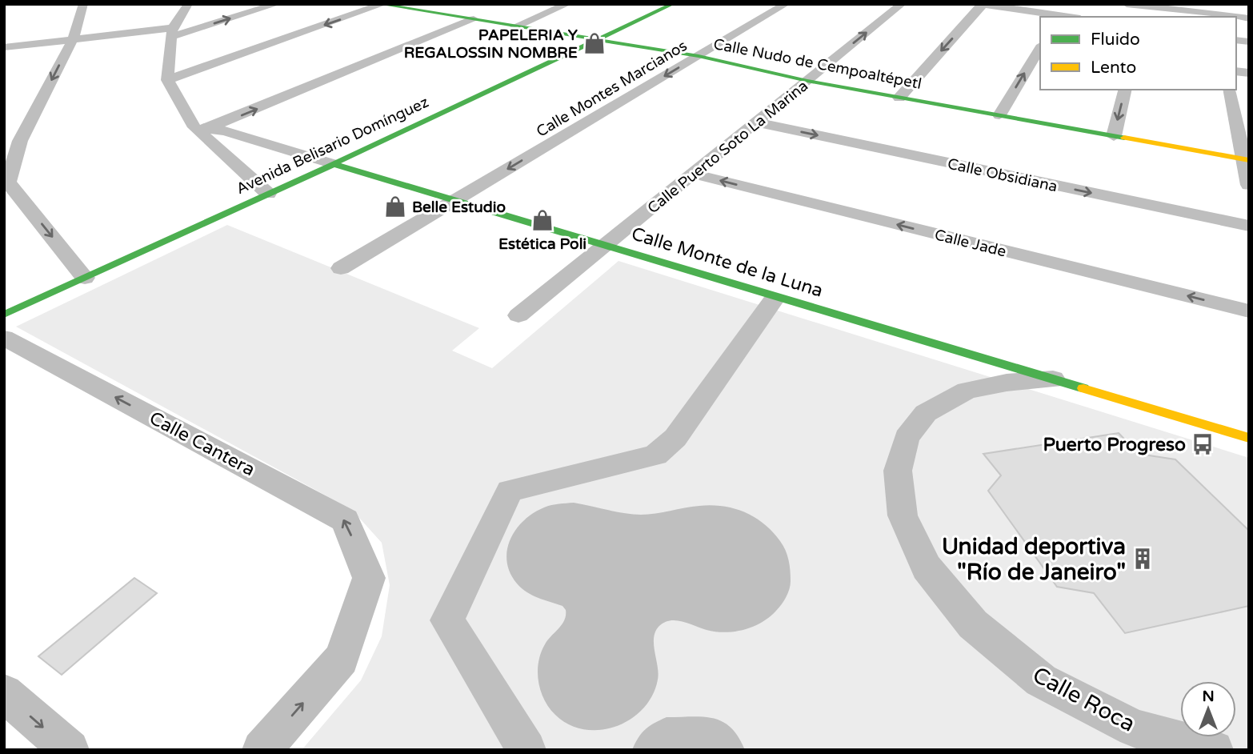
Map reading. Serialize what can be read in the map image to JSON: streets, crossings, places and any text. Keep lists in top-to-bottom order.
{
  "streets": {
    "street": [
      "Calle Nudo de Cempoaltépetl",
      "Calle Montes Marcianos",
      "Avenida Belisario Domínguez",
      "Calle Puerto Soto La Marina",
      "Calle Obsidiana",
      "Calle Jade",
      "Calle Monte de la Luna",
      "Calle Cantera",
      "Calle Roca"
    ]
  },
  "crossings": [
    ["Calle Nudo de Cempoaltépetl", "Calle Montes Marcianos"],
    ["Calle Nudo de Cempoaltépetl", "Avenida Belisario Domínguez"],
    ["Calle Nudo de Cempoaltépetl", "Calle Puerto Soto La Marina"],
    ["Calle Montes Marcianos", "Calle Monte de la Luna"],
    ["Avenida Belisario Domínguez", "Calle Monte de la Luna"],
    ["Calle Puerto Soto La Marina", "Calle Obsidiana"],
    ["Calle Puerto Soto La Marina", "Calle Jade"],
    ["Calle Puerto Soto La Marina", "Calle Monte de la Luna"],
    ["Calle Monte de la Luna", "Calle Roca"]
  ],
  "one_way": ["Calle Jade"],
  "places": {
    "shop": ["PAPELERIA Y REGALOSSIN NOMBRE", "Belle Estudio", "Estética Poli"],
    "bus stop": ["Puerto Progreso"],
    "building": ["Unidad deportiva \"Río de Janeiro\""]
  },
  "legend": ["Fluido", "Lento"],
  "north": "top"
}
